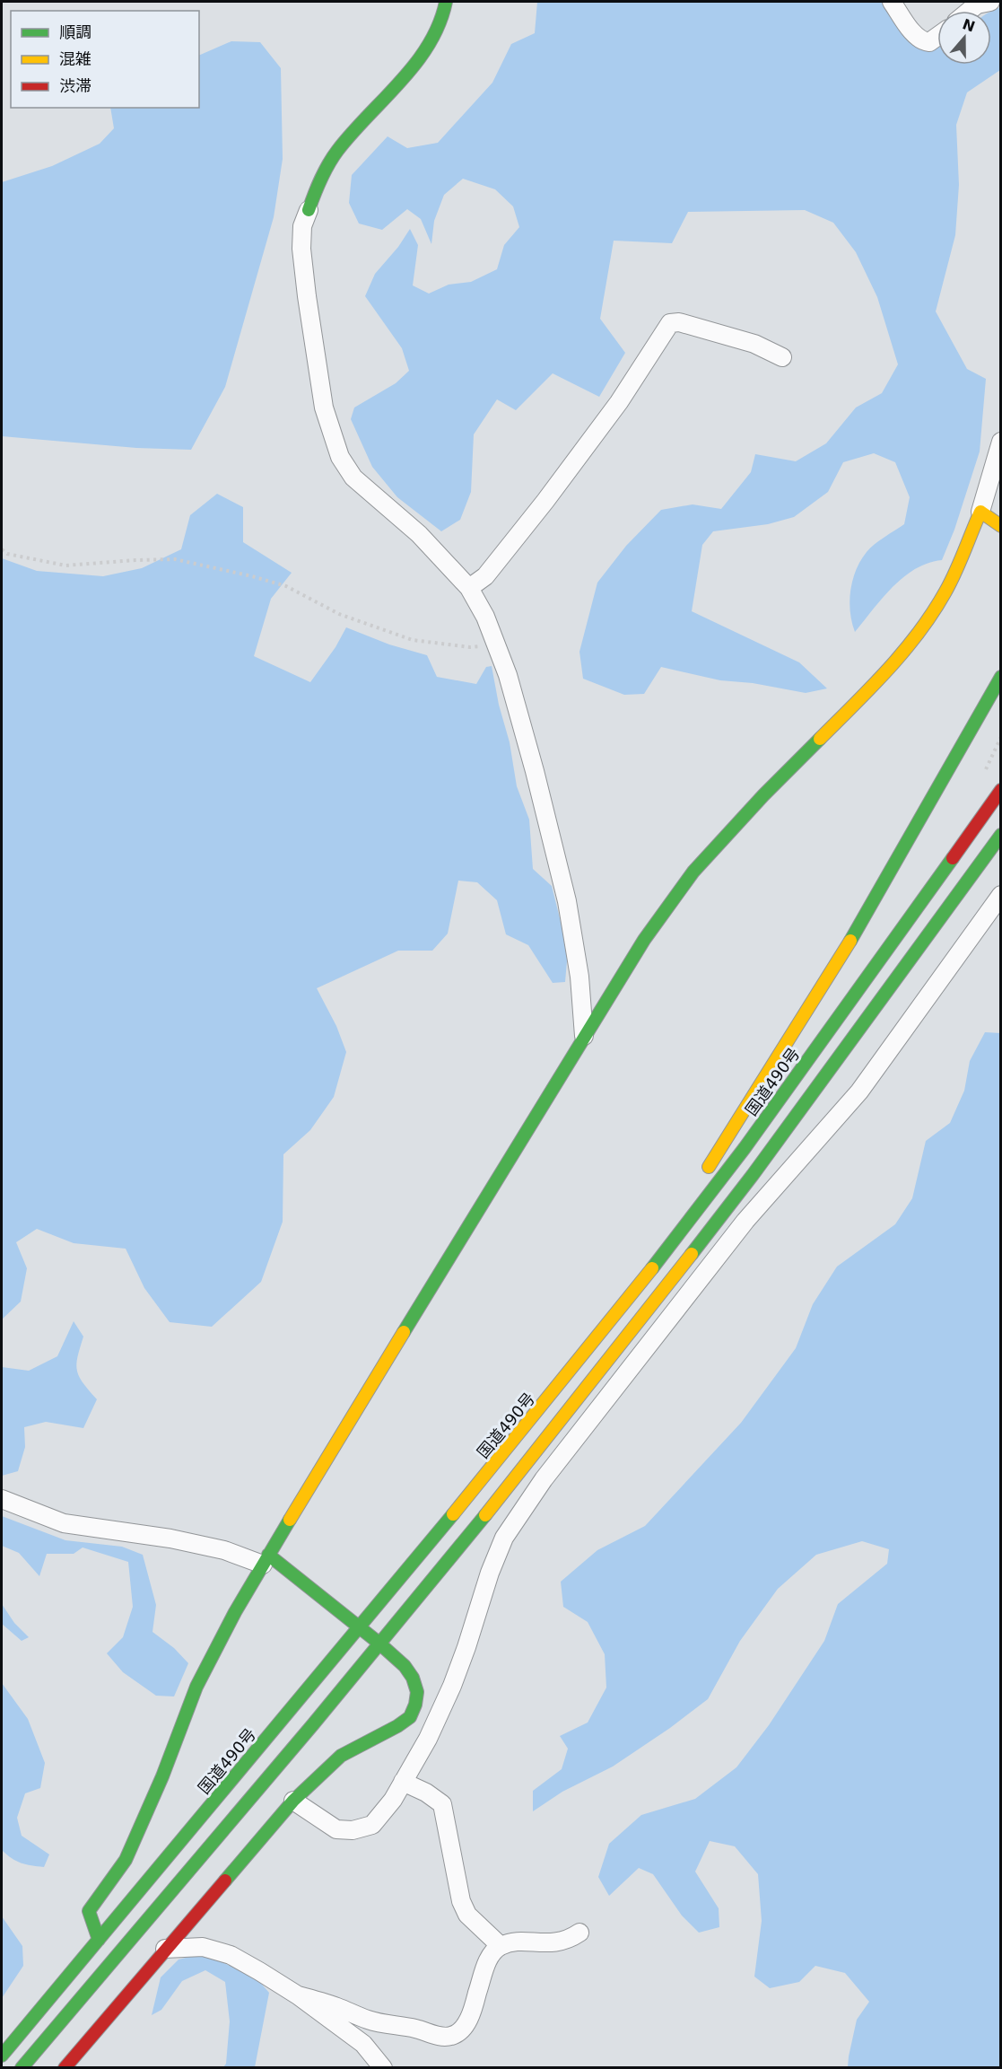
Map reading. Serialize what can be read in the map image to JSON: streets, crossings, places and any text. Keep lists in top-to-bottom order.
{
  "streets": {
    "main road": ["国道490号"]
  },
  "legend": ["順調", "混雑", "渋滞"],
  "north": "top"
}
